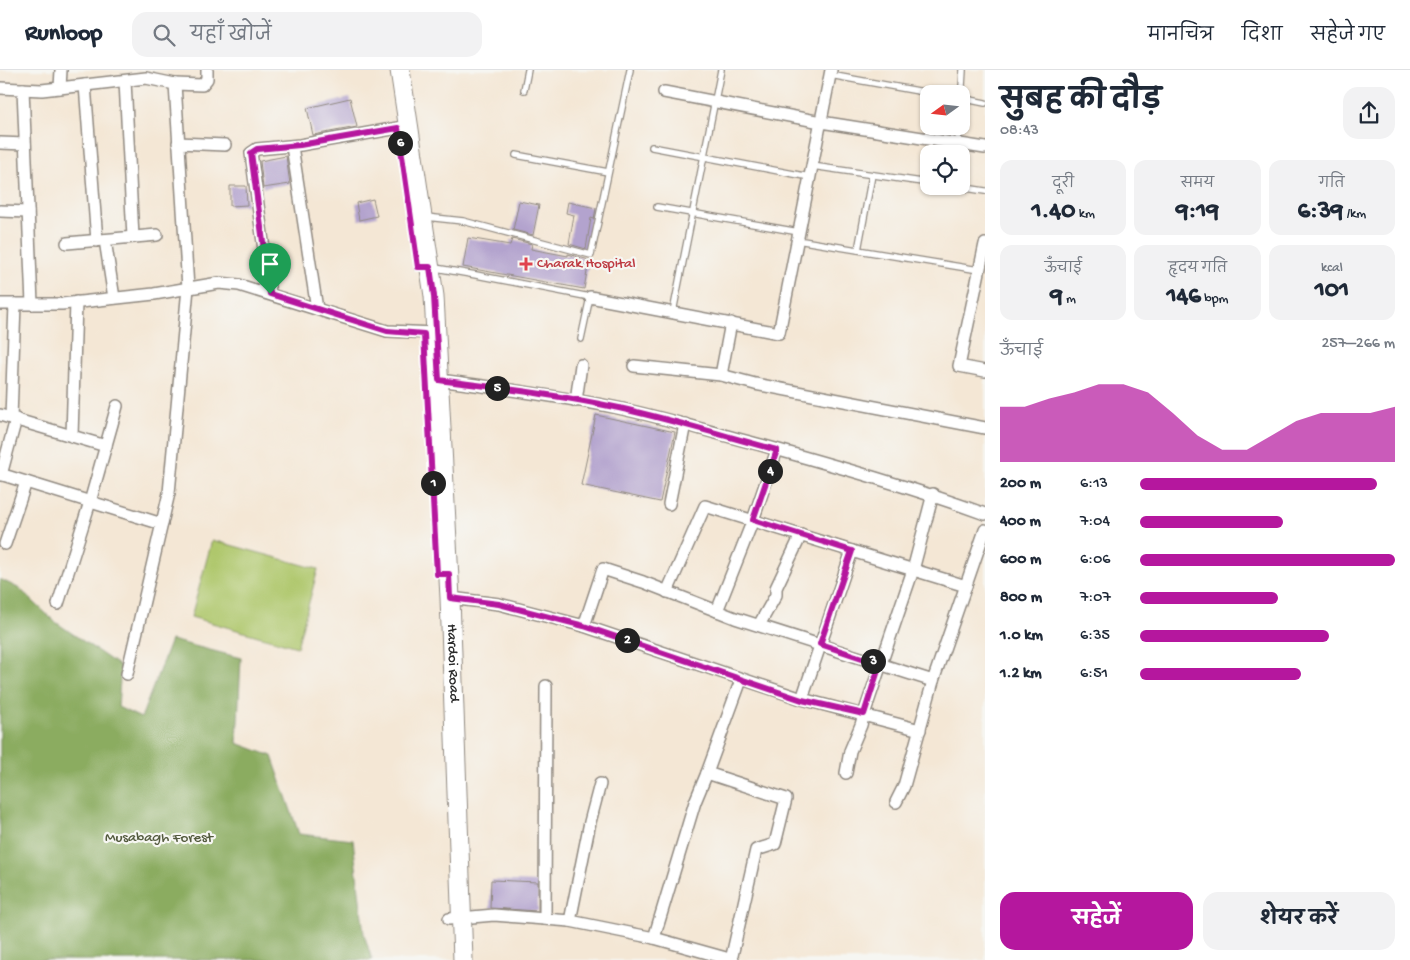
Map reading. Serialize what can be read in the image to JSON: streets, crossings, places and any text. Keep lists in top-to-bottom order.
{
  "streets": {
    "main road": ["Hardoi Road"]
  },
  "parks": ["Musabagh Forest"],
  "places": {
    "health": ["Charak Hospital"]
  },
  "north": "left",
  "page": {
    "header": "Runloop",
    "search": "यहाँ खोजें",
    "nav": ["मानचित्र", "दिशा", "सहेजे गए"],
    "heading": ["सुबह की दौड़", "08:43"],
    "pins": [
      "6",
      "5",
      "4",
      "1",
      "2",
      "3"
    ],
    "stats": [
      ["दूरी", "1.40 km"],
      ["समय", "9:19"],
      ["गति", "6:39 /km"],
      ["ऊँचाई", "9 m"],
      ["हृदय गति", "146 bpm"],
      ["kcal", "101"]
    ],
    "chart": ["ऊँचाई", "257–266 m"],
    "list": [
      {
        "name": "200 m",
        "note": "6:13"
      },
      {
        "name": "400 m",
        "note": "7:04"
      },
      {
        "name": "600 m",
        "note": "6:06"
      },
      {
        "name": "800 m",
        "note": "7:07"
      },
      {
        "name": "1.0 km",
        "note": "6:35"
      },
      {
        "name": "1.2 km",
        "note": "6:51"
      }
    ],
    "buttons": ["सहेजें", "शेयर करें"]
  }
}
